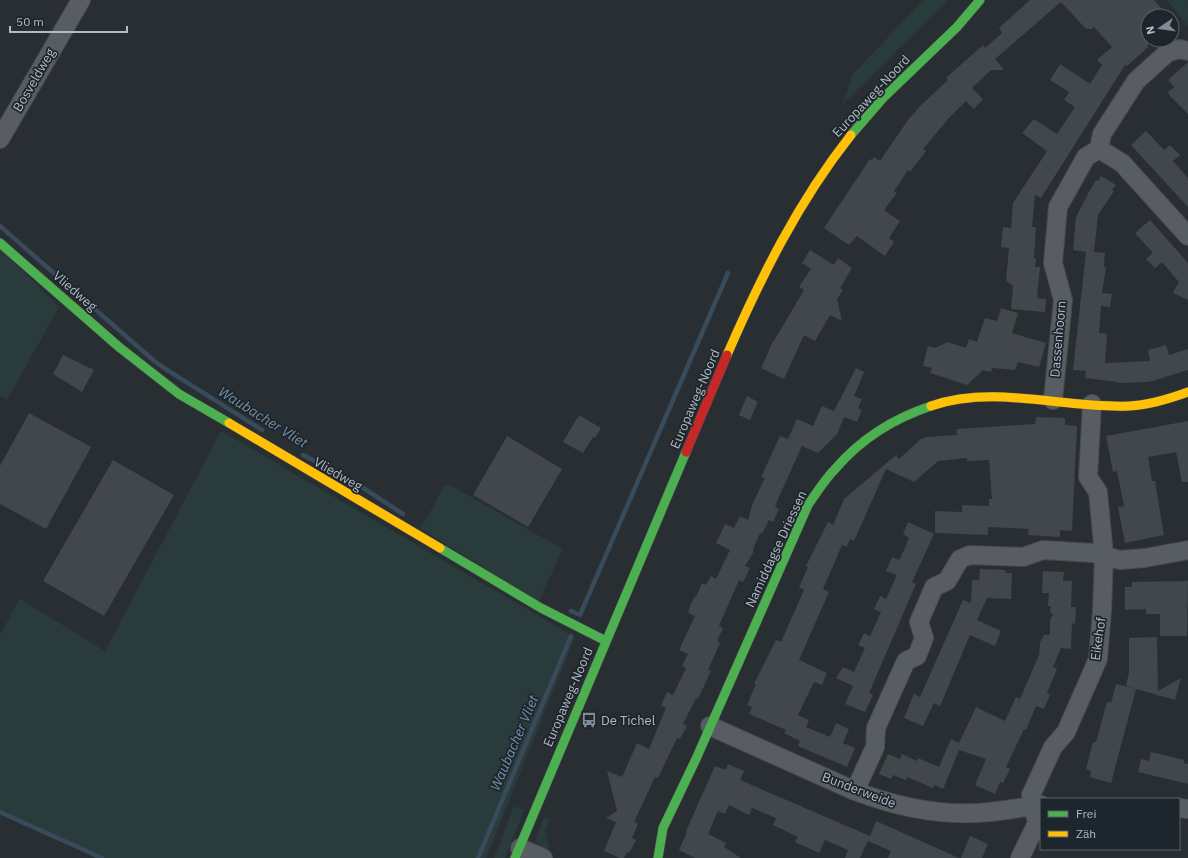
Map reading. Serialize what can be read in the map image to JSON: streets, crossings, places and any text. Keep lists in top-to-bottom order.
{
  "streets": {
    "street": [
      "Bosveldweg",
      "Europaweg-Noord",
      "Vliedweg",
      "Dassenhoorn",
      "Namiddagse Driessen",
      "Eikehof",
      "Bunderweide"
    ]
  },
  "crossings": [
    ["Europaweg-Noord", "Vliedweg"],
    ["Dassenhoorn", "Namiddagse Driessen"],
    ["Namiddagse Driessen", "Eikehof"],
    ["Namiddagse Driessen", "Bunderweide"],
    ["Eikehof", "Bunderweide"]
  ],
  "water": ["Waubacher Vliet"],
  "places": {
    "bus stop": ["De Tichel"]
  },
  "legend": ["Frei", "Zäh"],
  "scale_bar": "50 m",
  "north": "left"
}
